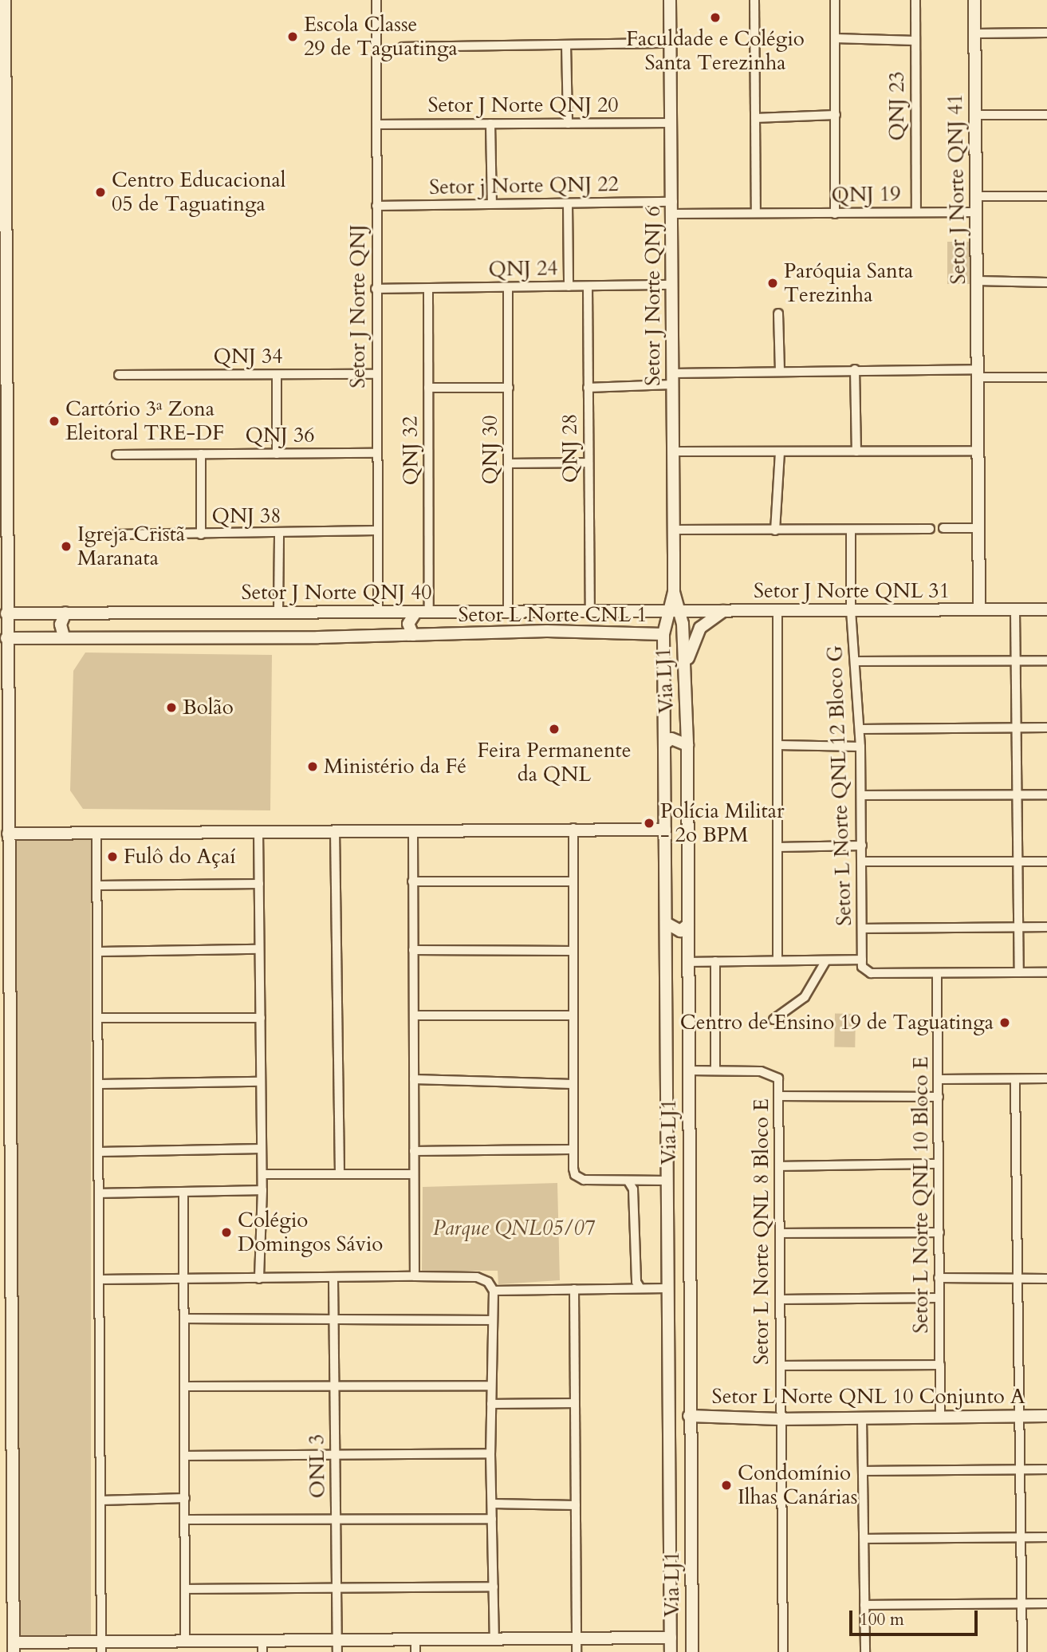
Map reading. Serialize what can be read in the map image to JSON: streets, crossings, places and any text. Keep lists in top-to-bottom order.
{
  "streets": {
    "main road": [
      "Setor J Norte QNJ 41",
      "Setor J Norte QNJ 6",
      "Setor J Norte QNL 31",
      "Setor J Norte QNJ 40",
      "Setor L Norte CNL 1",
      "Via LJ1",
      "Setor L Norte QNL 10 Conjunto A"
    ],
    "street": [
      "Setor J Norte QNJ 20",
      "QNJ 23",
      "Setor j Norte QNJ 22",
      "QNJ 19",
      "QNJ 24",
      "Setor J Norte QNJ",
      "QNJ 34",
      "QNJ 36",
      "QNJ 28",
      "QNJ 30",
      "QNJ 32",
      "QNJ 38",
      "Setor L Norte QNL 12 Bloco G",
      "Setor L Norte QNL 10 Bloco E",
      "Setor L Norte QNL 8 Bloco E",
      "ONL 3"
    ]
  },
  "crossings": [
    ["Setor J Norte QNJ 20", "Setor J Norte QNJ 6"],
    ["Setor J Norte QNJ 20", "Setor J Norte QNJ"],
    ["QNJ 23", "QNJ 19"],
    ["Setor j Norte QNJ 22", "QNJ 19"],
    ["Setor j Norte QNJ 22", "Setor J Norte QNJ 6"],
    ["Setor j Norte QNJ 22", "Setor J Norte QNJ"],
    ["Setor J Norte QNJ 41", "QNJ 19"],
    ["Setor J Norte QNJ 41", "Setor J Norte QNL 31"],
    ["QNJ 19", "Setor J Norte QNJ 6"],
    ["QNJ 24", "Setor J Norte QNJ 6"],
    ["QNJ 24", "Setor J Norte QNJ"],
    ["QNJ 24", "QNJ 28"],
    ["QNJ 24", "QNJ 30"],
    ["QNJ 24", "QNJ 32"],
    ["Setor J Norte QNJ 6", "Via LJ1"],
    ["Setor J Norte QNJ", "QNJ 34"],
    ["Setor J Norte QNJ", "QNJ 36"],
    ["Setor J Norte QNJ", "QNJ 38"],
    ["Setor J Norte QNJ", "Setor J Norte QNJ 40"],
    ["QNJ 28", "Setor J Norte QNJ 40"],
    ["QNJ 30", "Setor J Norte QNJ 40"],
    ["QNJ 32", "Setor J Norte QNJ 40"],
    ["Setor J Norte QNL 31", "Setor J Norte QNJ 40"],
    ["Setor J Norte QNL 31", "Via LJ1"],
    ["Setor J Norte QNL 31", "Setor L Norte QNL 12 Bloco G"],
    ["Setor J Norte QNJ 40", "Via LJ1"],
    ["Setor L Norte CNL 1", "Via LJ1"],
    ["Via LJ1", "Setor L Norte QNL 10 Conjunto A"],
    ["Setor L Norte QNL 10 Bloco E", "Setor L Norte QNL 10 Conjunto A"],
    ["Setor L Norte QNL 8 Bloco E", "Setor L Norte QNL 10 Conjunto A"]
  ],
  "parks": ["Parque QNL05/07"],
  "places": [
    "Faculdade e Colégio Santa Terezinha",
    "Escola Classe 29 de Taguatinga",
    "Centro Educacional 05 de Taguatinga",
    "Paróquia Santa Terezinha",
    "Cartório 3ª Zona Eleitoral TRE-DF",
    "Igreja Cristã Maranata",
    "Bolão",
    "Feira Permanente da QNL",
    "Ministério da Fé",
    "Polícia Militar - 2o BPM",
    "Fulô do Açaí",
    "Centro de Ensino 19 de Taguatinga",
    "Colégio Domingos Sávio",
    "Condomínio Ilhas Canárias"
  ],
  "scale_bar": "100 m"
}
